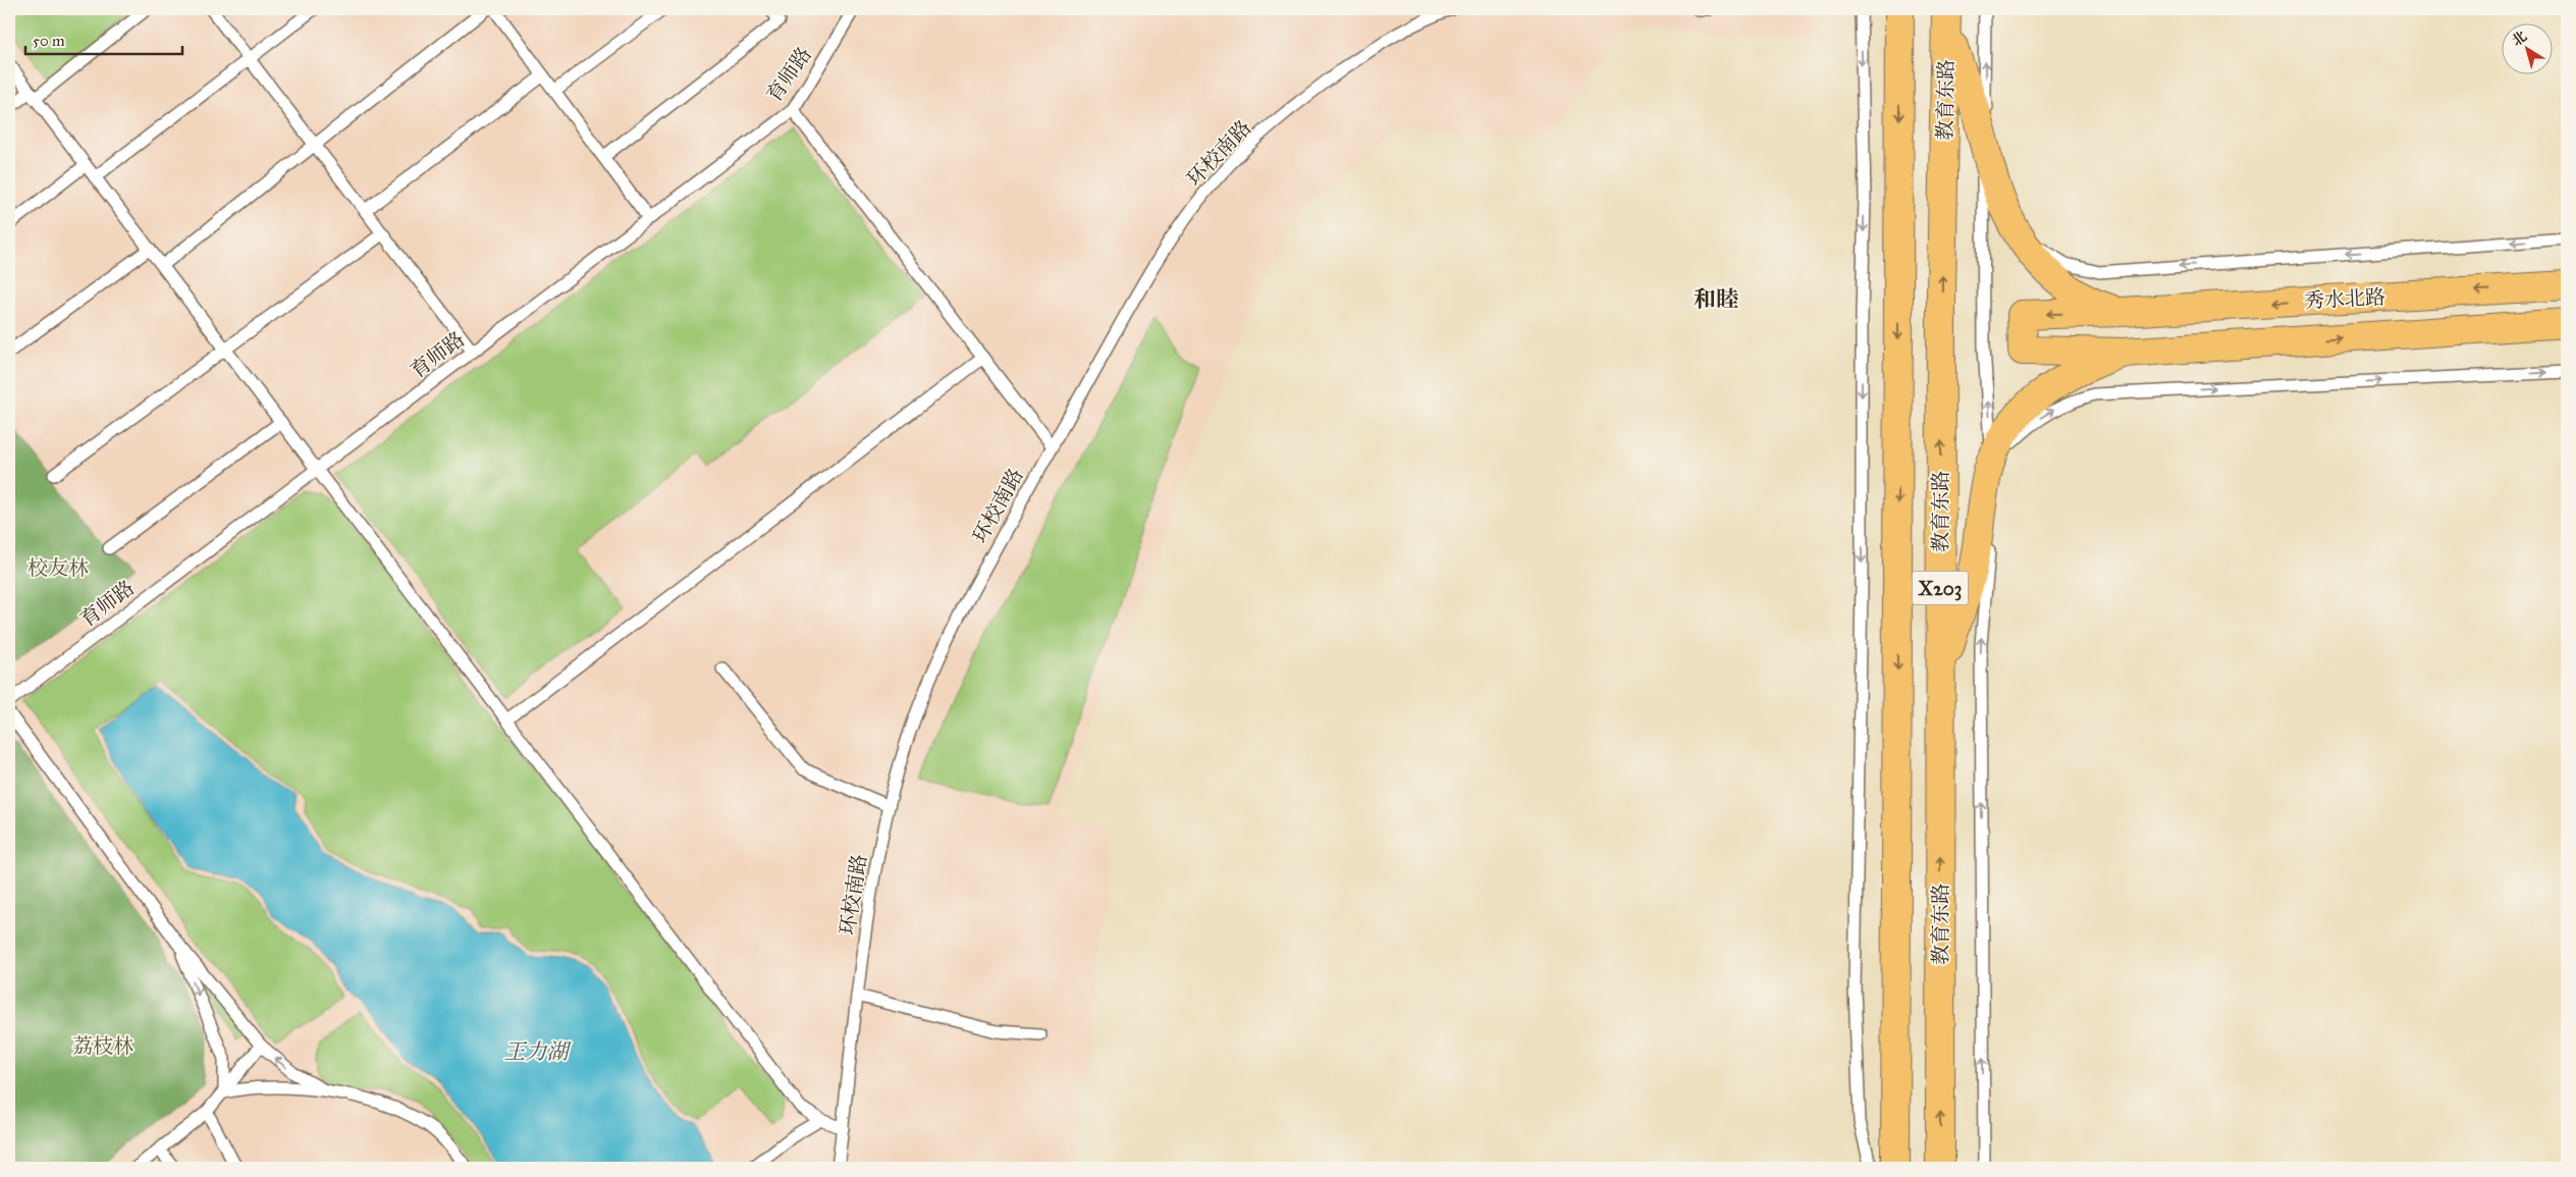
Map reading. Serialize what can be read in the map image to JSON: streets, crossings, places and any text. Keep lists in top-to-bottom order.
{
  "streets": {
    "main road": ["教育东路", "秀水北路", "X203"],
    "lane": ["育师路", "环校南路"]
  },
  "districts": ["和睦"],
  "water": ["王力湖"],
  "parks": ["校友林", "荔枝林"],
  "scale_bar": "50 m",
  "north": "top left"
}
